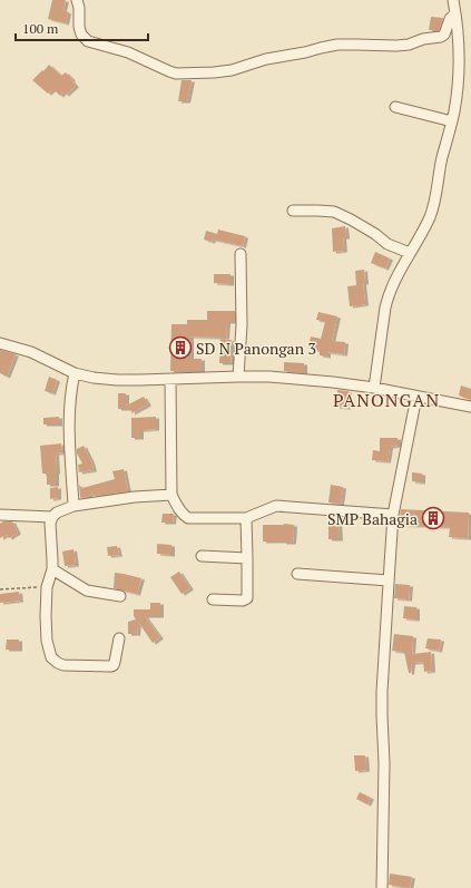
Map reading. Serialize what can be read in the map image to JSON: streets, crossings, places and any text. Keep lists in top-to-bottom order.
{
  "districts": ["PANONGAN"],
  "places": {
    "building": ["SD N Panongan 3", "SMP Bahagia"]
  },
  "scale_bar": "100 m"
}
